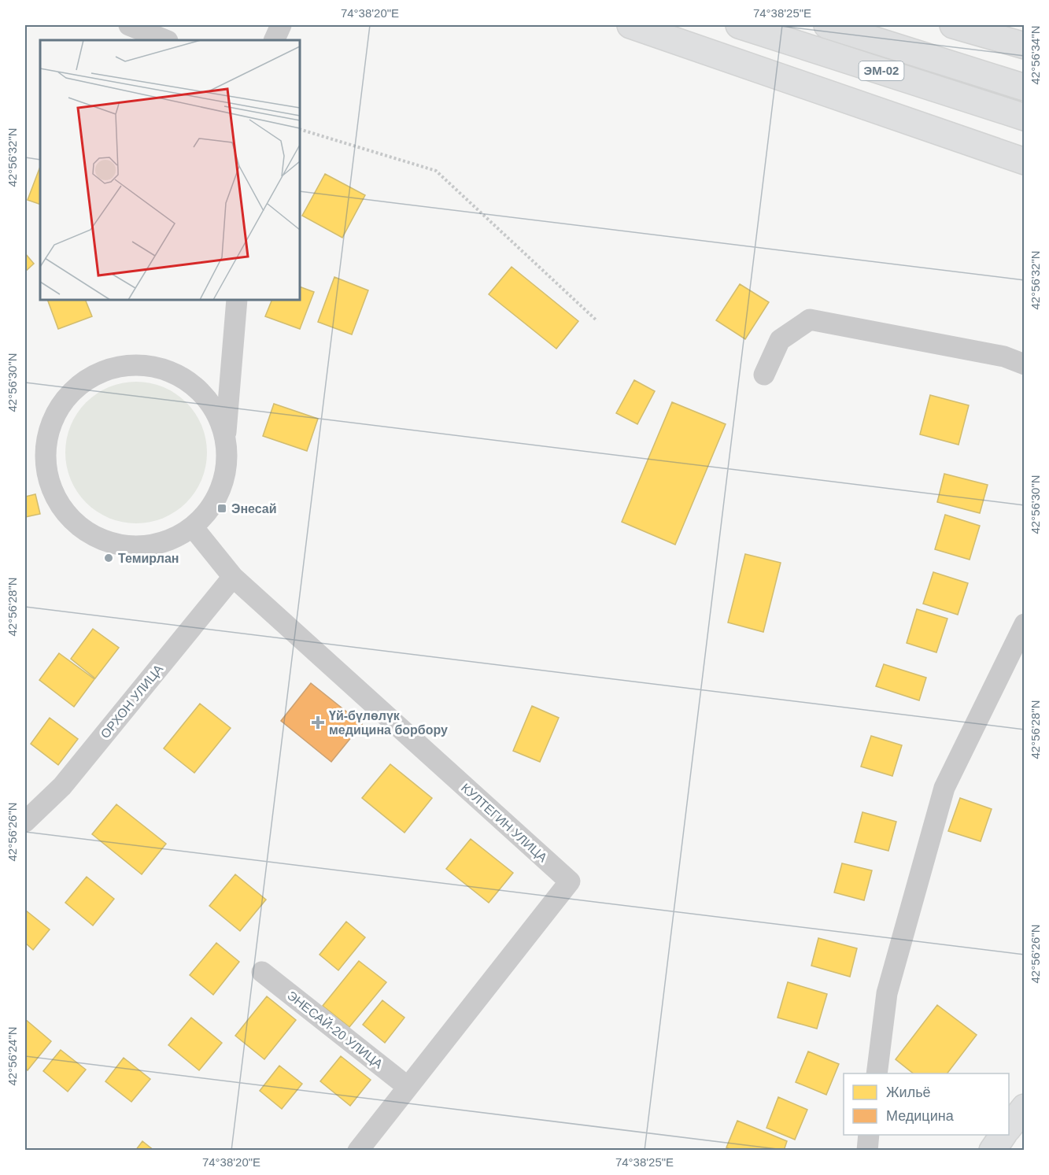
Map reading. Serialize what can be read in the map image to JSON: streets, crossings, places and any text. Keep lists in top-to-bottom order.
{
  "streets": {
    "main road": ["ЭМ-02"],
    "street": ["ОРХОН УЛИЦА", "КУЛТЕГИН УЛИЦА", "ЭНЕСАЙ-20 УЛИЦА"]
  },
  "crossings": [
    ["ОРХОН УЛИЦА", "КУЛТЕГИН УЛИЦА"],
    ["КУЛТЕГИН УЛИЦА", "ЭНЕСАЙ-20 УЛИЦА"]
  ],
  "places": {
    "transit": ["Энесай"],
    "other": ["Темирлан"],
    "health": ["Үй-бүлөлүк медицина борбору"]
  },
  "legend": ["Жильё", "Медицина"],
  "coordinates": [
    "74°38'20\"E",
    "74°38'25\"E",
    "42°56'34\"N",
    "42°56'32\"N",
    "42°56'30\"N",
    "42°56'28\"N",
    "42°56'26\"N",
    "42°56'24\"N"
  ]
}
